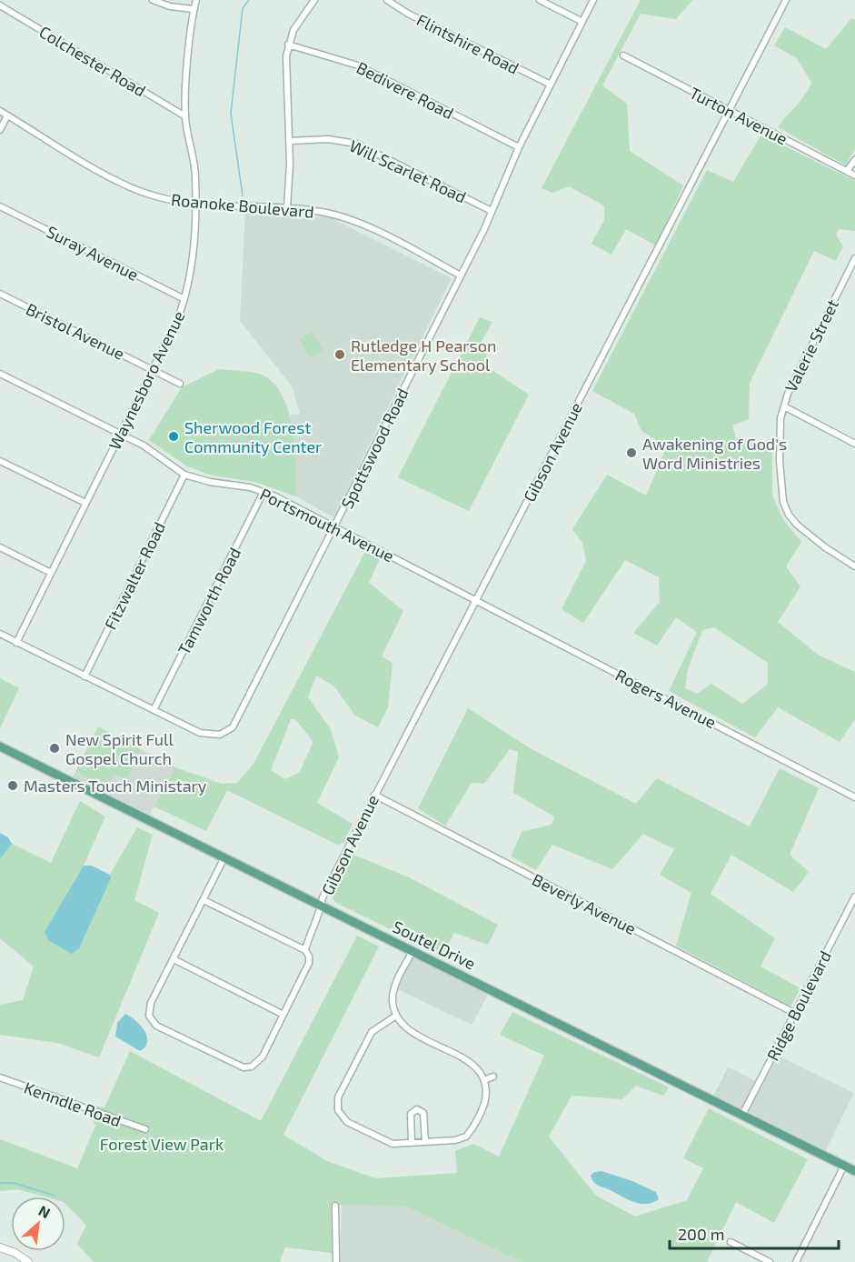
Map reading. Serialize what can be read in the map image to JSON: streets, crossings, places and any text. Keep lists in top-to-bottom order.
{
  "streets": {
    "main road": ["Soutel Drive"],
    "street": [
      "Flintshire Road",
      "Colchester Road",
      "Bedivere Road",
      "Turton Avenue",
      "Will Scarlet Road",
      "Roanoke Boulevard",
      "Suray Avenue",
      "Bristol Avenue",
      "Valerie Street",
      "Waynesboro Avenue",
      "Spottswood Road",
      "Gibson Avenue",
      "Portsmouth Avenue",
      "Fitzwalter Road",
      "Tamworth Road",
      "Rogers Avenue",
      "Beverly Avenue",
      "Ridge Boulevard",
      "Kenndle Road"
    ]
  },
  "crossings": [
    ["Flintshire Road", "Spottswood Road"],
    ["Colchester Road", "Waynesboro Avenue"],
    ["Bedivere Road", "Spottswood Road"],
    ["Turton Avenue", "Gibson Avenue"],
    ["Will Scarlet Road", "Spottswood Road"],
    ["Roanoke Boulevard", "Waynesboro Avenue"],
    ["Roanoke Boulevard", "Spottswood Road"],
    ["Suray Avenue", "Waynesboro Avenue"],
    ["Bristol Avenue", "Waynesboro Avenue"],
    ["Waynesboro Avenue", "Spottswood Road"],
    ["Waynesboro Avenue", "Portsmouth Avenue"],
    ["Spottswood Road", "Portsmouth Avenue"],
    ["Spottswood Road", "Fitzwalter Road"],
    ["Spottswood Road", "Tamworth Road"],
    ["Gibson Avenue", "Portsmouth Avenue"],
    ["Gibson Avenue", "Rogers Avenue"],
    ["Gibson Avenue", "Beverly Avenue"],
    ["Gibson Avenue", "Soutel Drive"],
    ["Portsmouth Avenue", "Fitzwalter Road"],
    ["Portsmouth Avenue", "Tamworth Road"],
    ["Portsmouth Avenue", "Rogers Avenue"],
    ["Beverly Avenue", "Ridge Boulevard"],
    ["Soutel Drive", "Ridge Boulevard"]
  ],
  "parks": ["Forest View Park"],
  "places": [
    "Rutledge H Pearson Elementary School",
    "Sherwood Forest Community Center",
    "Awakening of God's Word Ministries",
    "New Spirit Full Gospel Church",
    "Masters Touch Ministary"
  ],
  "scale_bar": "200 m",
  "north": "top right"
}
